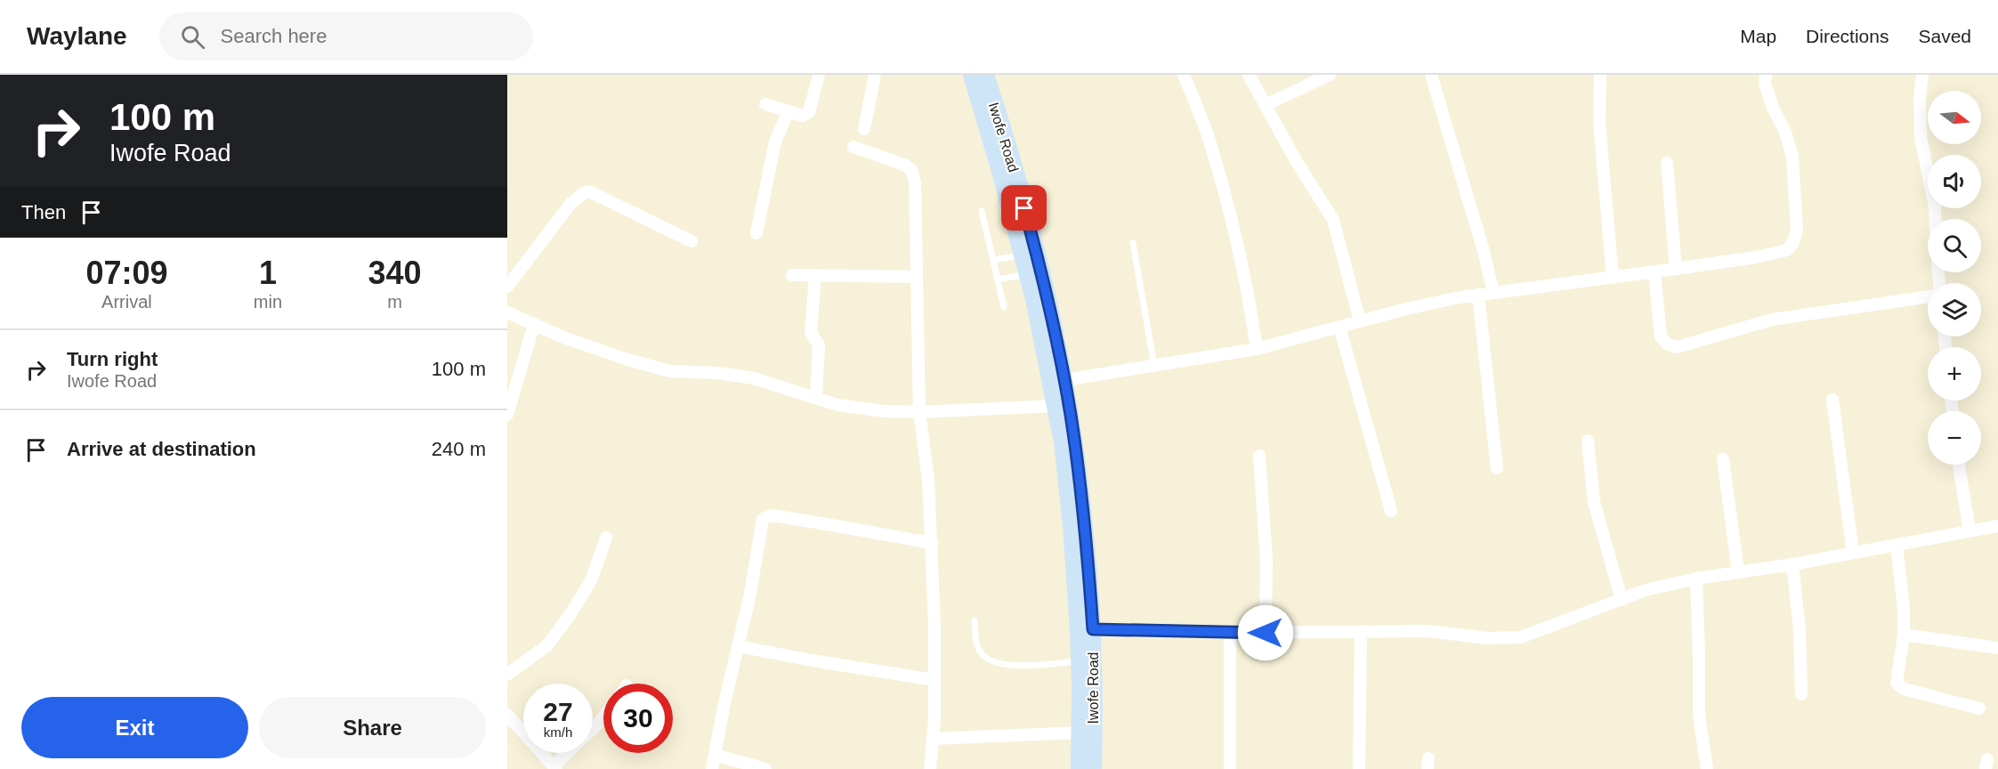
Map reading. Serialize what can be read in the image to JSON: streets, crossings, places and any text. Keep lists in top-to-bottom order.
{
  "streets": {
    "street": ["Iwofe Road"]
  },
  "north": "right",
  "page": {
    "header": "Waylane",
    "search": "Search here",
    "nav": ["Map", "Directions", "Saved"],
    "turn": ["100 m", "Iwofe Road"],
    "map_buttons": ["+", "−"],
    "then": "Then",
    "eta": [
      "07:09",
      "Arrival",
      "1",
      "min",
      "340",
      "m"
    ],
    "list": [
      {
        "name": "Turn right",
        "note": "Iwofe Road",
        "value": "100 m"
      },
      {
        "name": "Arrive at destination",
        "value": "240 m"
      }
    ],
    "speed": "27 km/h",
    "limit": "30",
    "buttons": ["Exit", "Share"]
  }
}
